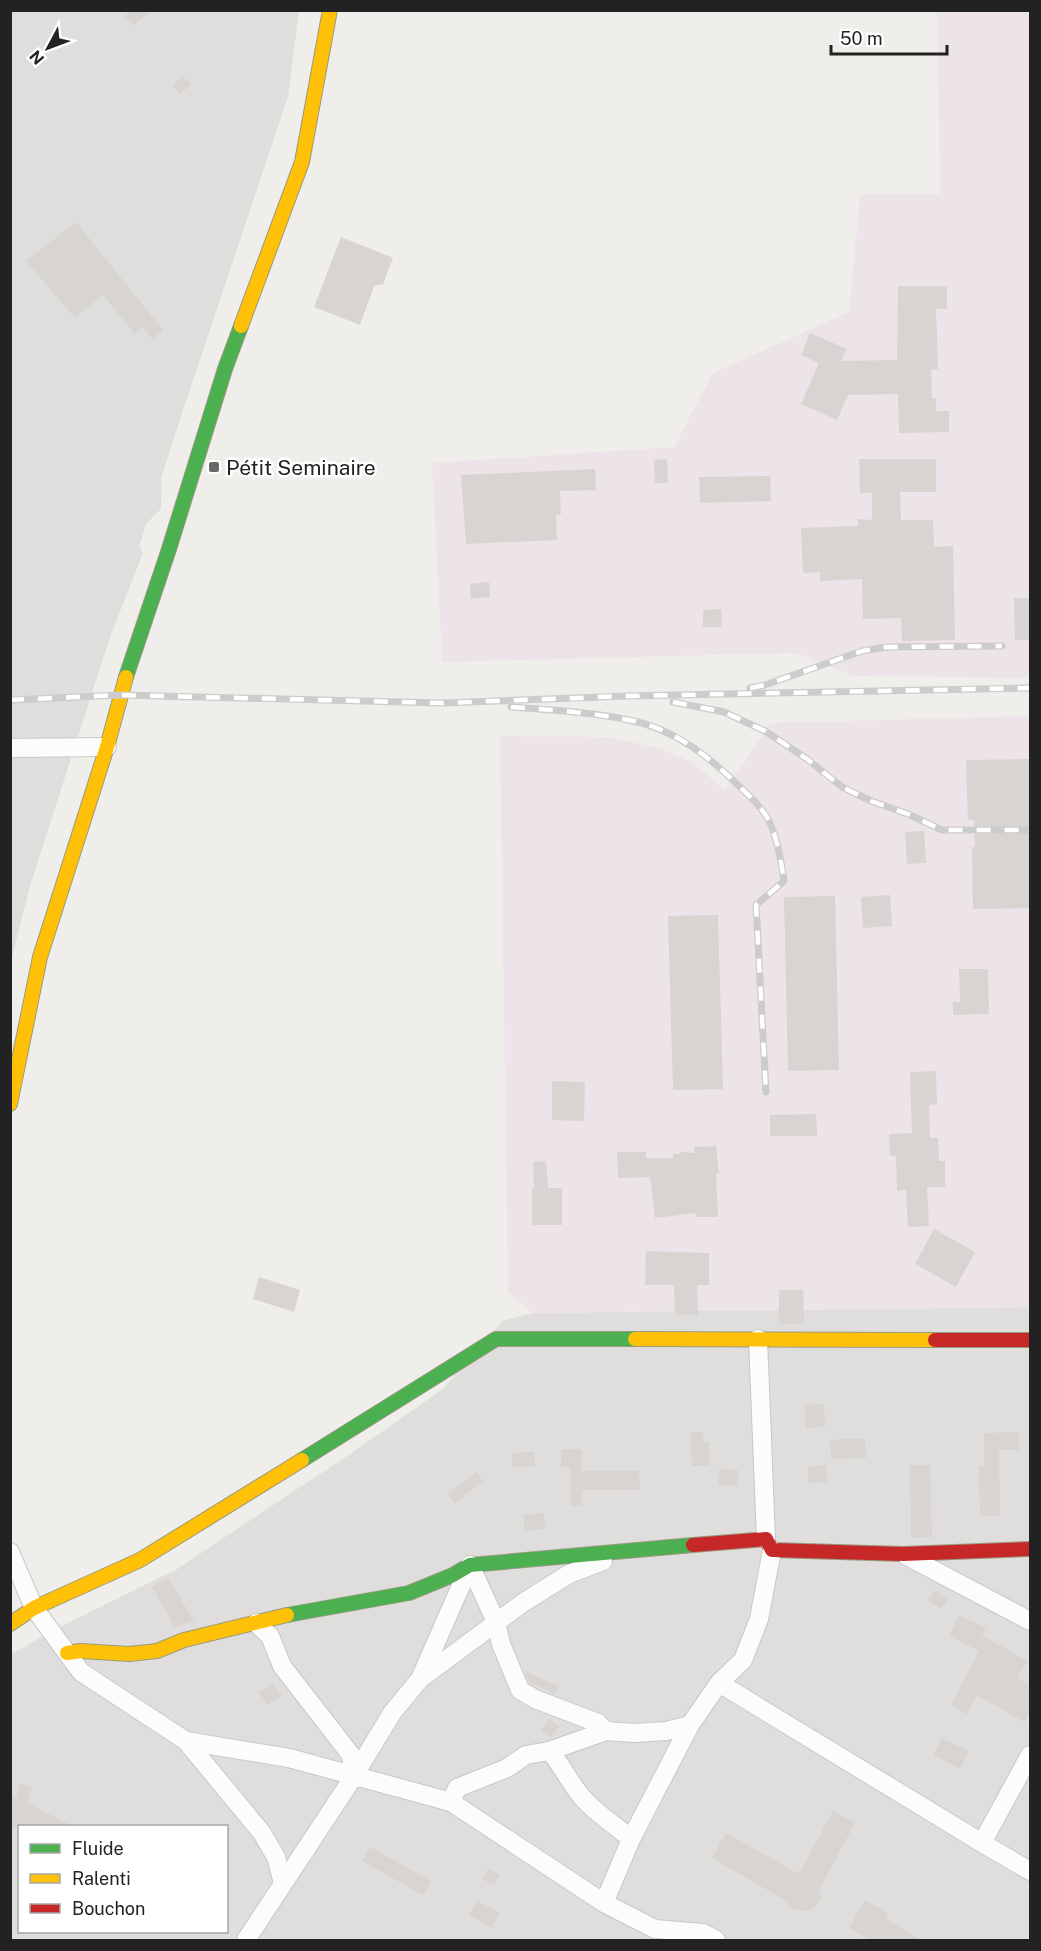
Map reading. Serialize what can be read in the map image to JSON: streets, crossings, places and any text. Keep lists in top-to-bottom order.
{
  "places": {
    "transit": ["Pétit Seminaire"]
  },
  "legend": ["Fluide", "Ralenti", "Bouchon"],
  "scale_bar": "50 m",
  "north": "bottom left"
}
